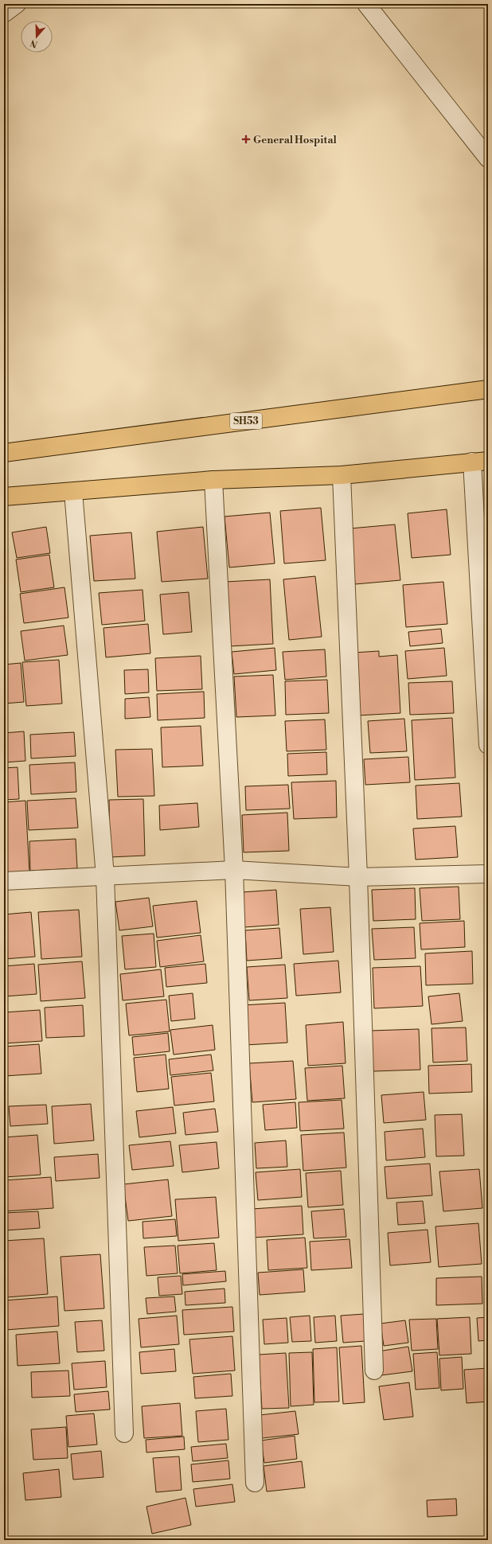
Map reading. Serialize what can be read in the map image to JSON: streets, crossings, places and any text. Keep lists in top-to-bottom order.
{
  "streets": {
    "main road": ["SH53"]
  },
  "places": {
    "health": ["General Hospital"]
  },
  "north": "bottom"
}
